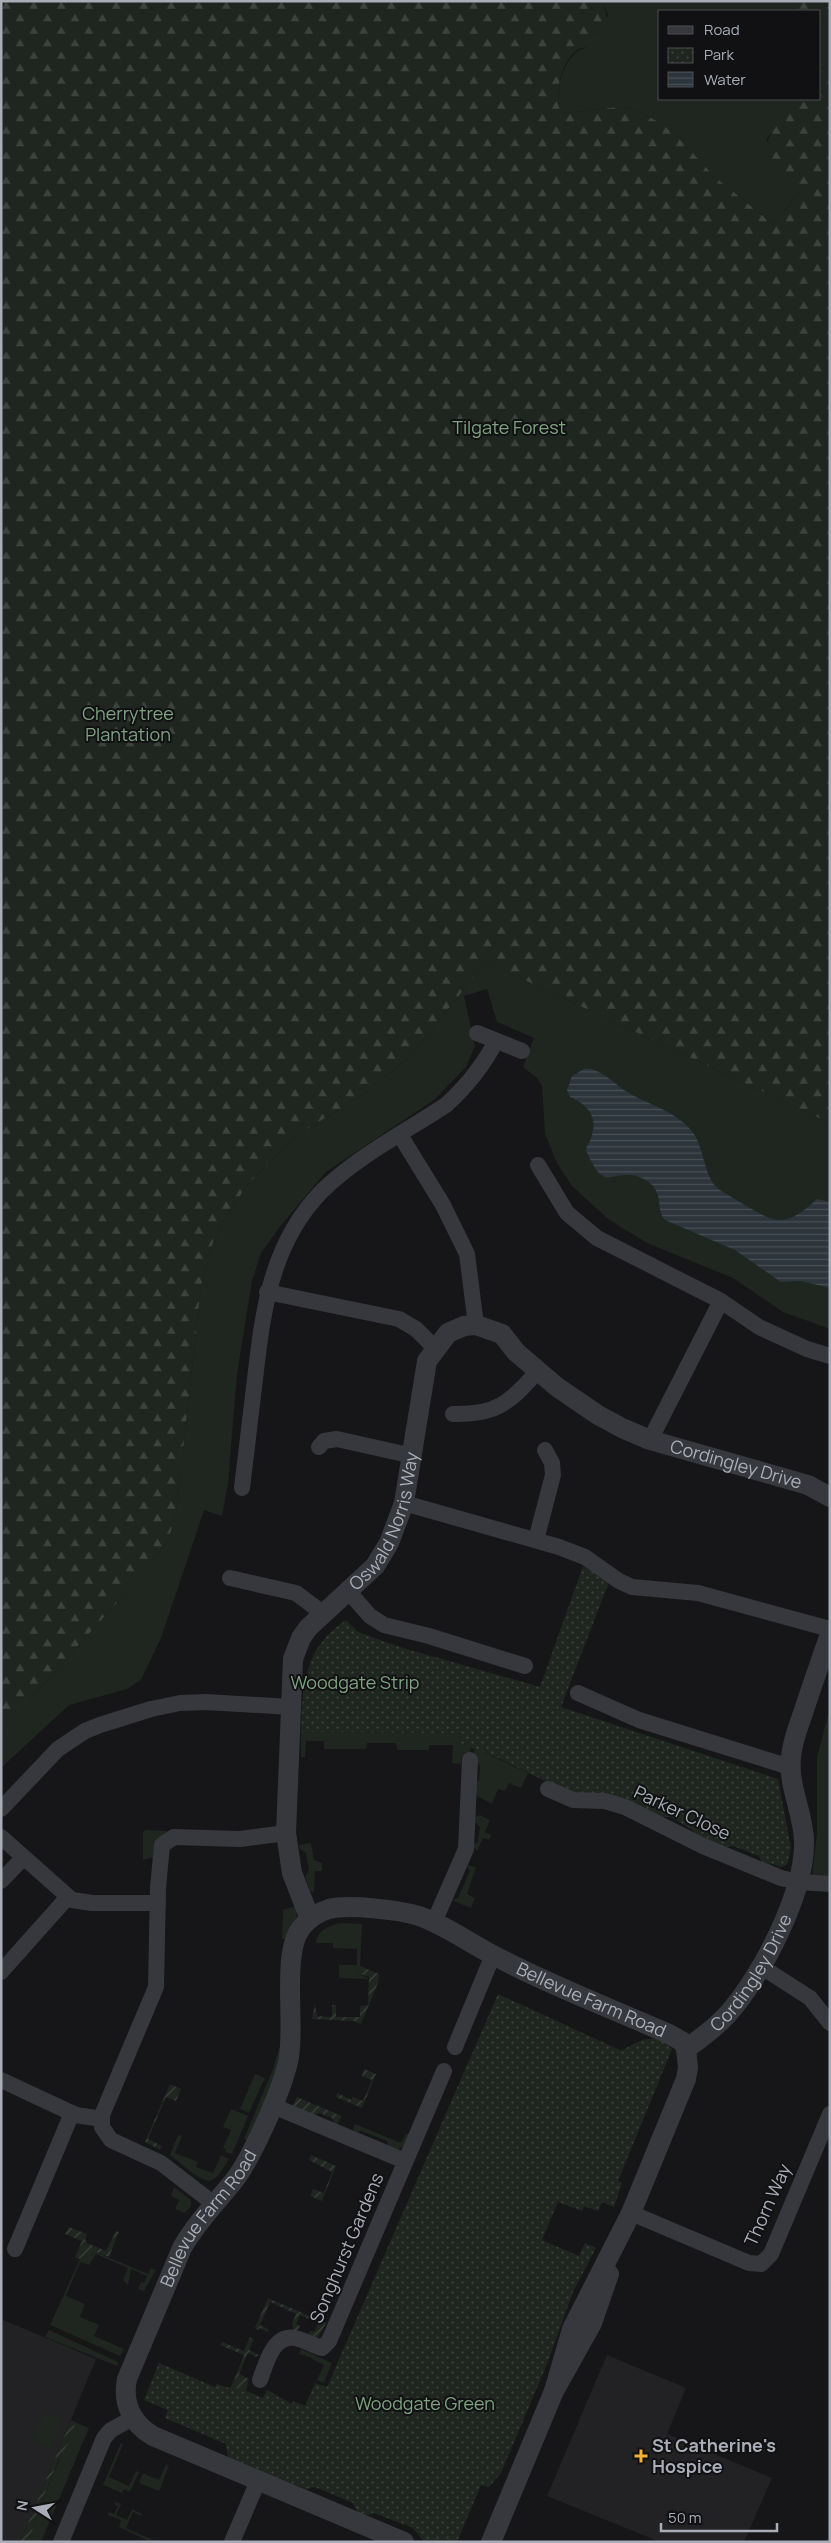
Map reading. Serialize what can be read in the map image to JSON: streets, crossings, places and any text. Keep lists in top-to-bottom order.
{
  "streets": {
    "street": [
      "Cordingley Drive",
      "Oswald Norris Way",
      "Parker Close",
      "Bellevue Farm Road",
      "Thorn Way",
      "Songhurst Gardens"
    ]
  },
  "crossings": [
    ["Cordingley Drive", "Parker Close"],
    ["Cordingley Drive", "Bellevue Farm Road"],
    ["Oswald Norris Way", "Bellevue Farm Road"],
    ["Bellevue Farm Road", "Songhurst Gardens"]
  ],
  "parks": [
    "Tilgate Forest",
    "Cherrytree Plantation",
    "Woodgate Strip",
    "Woodgate Green"
  ],
  "places": {
    "health": ["St Catherine's Hospice"]
  },
  "legend": ["Road", "Park", "Water"],
  "scale_bar": "50 m",
  "north": "left"
}
